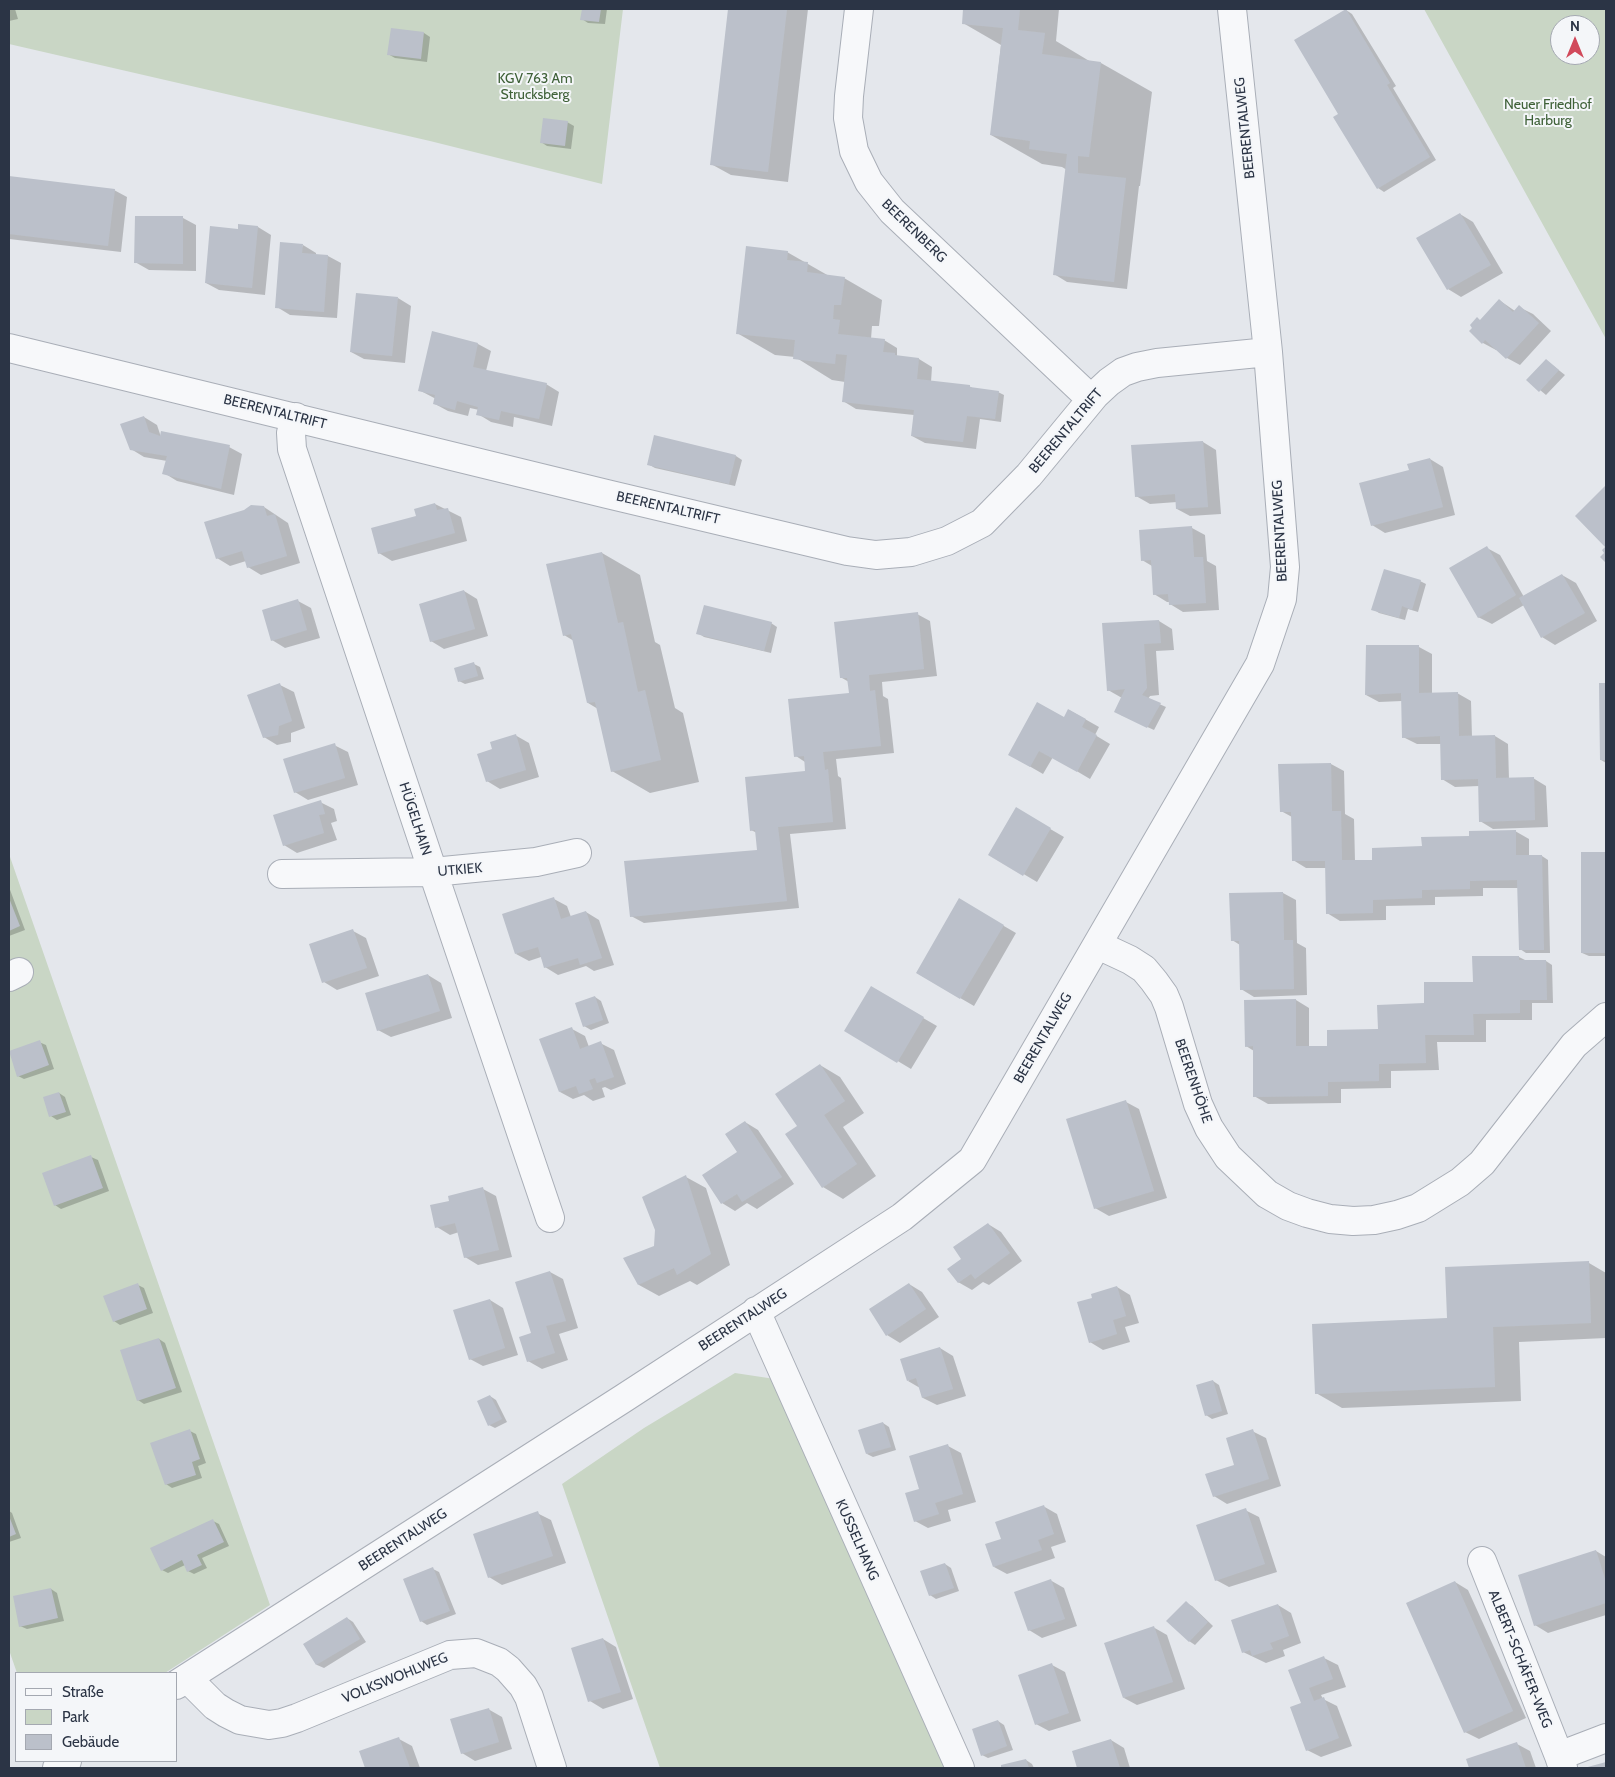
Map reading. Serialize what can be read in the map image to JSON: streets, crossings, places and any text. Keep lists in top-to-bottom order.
{
  "streets": {
    "street": [
      "BEERENTALWEG",
      "BEERENBERG",
      "BEERENTALTRIFT",
      "HÜGELHAIN",
      "UTKIEK",
      "BEERENHÖHE",
      "KUSSELHANG",
      "ALBERT-SCHÄFER-WEG",
      "VOLKSWOHLWEG"
    ]
  },
  "crossings": [
    ["BEERENTALWEG", "BEERENTALTRIFT"],
    ["BEERENTALWEG", "BEERENHÖHE"],
    ["BEERENTALWEG", "KUSSELHANG"],
    ["BEERENTALWEG", "VOLKSWOHLWEG"],
    ["BEERENBERG", "BEERENTALTRIFT"],
    ["BEERENTALTRIFT", "HÜGELHAIN"],
    ["HÜGELHAIN", "UTKIEK"]
  ],
  "parks": ["KGV 763 Am Strucksberg", "Neuer Friedhof Harburg"],
  "legend": ["Straße", "Park", "Gebäude"],
  "north": "top"
}
